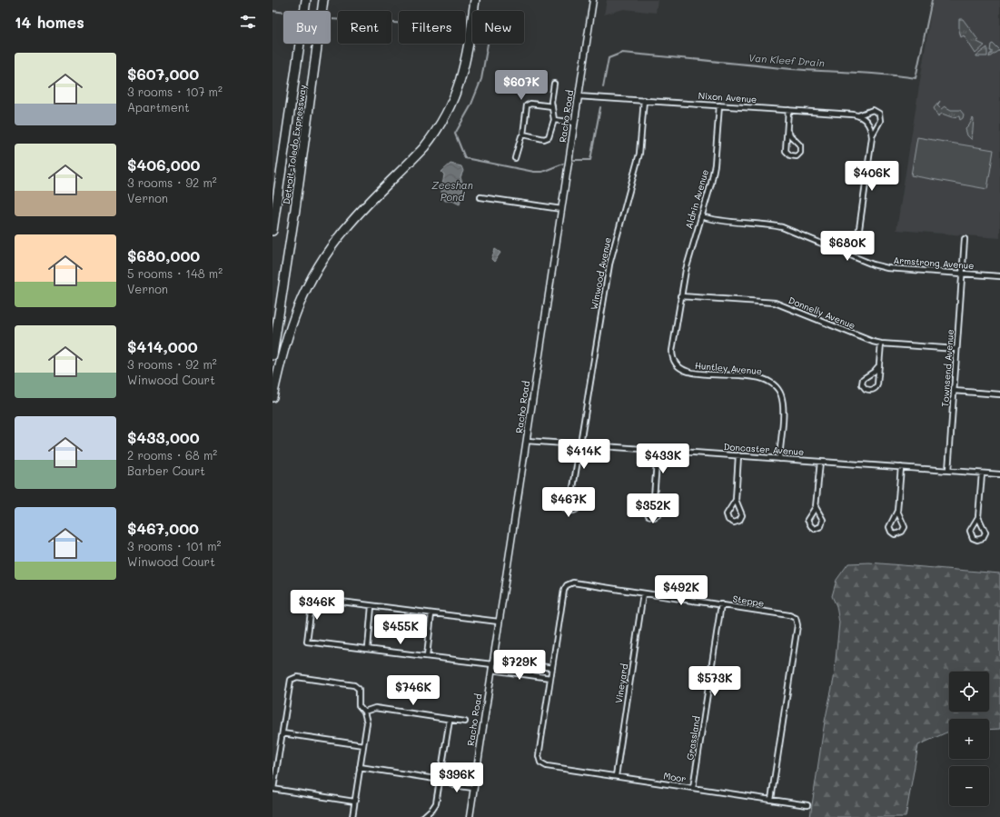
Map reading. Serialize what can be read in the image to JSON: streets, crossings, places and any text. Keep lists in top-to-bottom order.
{
  "streets": {
    "highway": ["Detroit-Toledo Expressway"],
    "street": [
      "Nixon Avenue",
      "Racho Road",
      "Aldrin Avenue",
      "Armstrong Avenue",
      "Winwood Avenue",
      "Donnelly Avenue",
      "Huntley Avenue",
      "Townsend Avenue",
      "Doncaster Avenue",
      "Steppe",
      "Vineyard",
      "Grassland",
      "Moor"
    ]
  },
  "crossings": [
    ["Nixon Avenue", "Racho Road"],
    ["Nixon Avenue", "Aldrin Avenue"],
    ["Nixon Avenue", "Winwood Avenue"],
    ["Racho Road", "Doncaster Avenue"],
    ["Aldrin Avenue", "Armstrong Avenue"],
    ["Aldrin Avenue", "Donnelly Avenue"],
    ["Aldrin Avenue", "Huntley Avenue"],
    ["Armstrong Avenue", "Townsend Avenue"],
    ["Winwood Avenue", "Doncaster Avenue"],
    ["Donnelly Avenue", "Huntley Avenue"],
    ["Donnelly Avenue", "Townsend Avenue"],
    ["Huntley Avenue", "Doncaster Avenue"],
    ["Townsend Avenue", "Doncaster Avenue"],
    ["Steppe", "Vineyard"],
    ["Steppe", "Grassland"],
    ["Steppe", "Moor"],
    ["Vineyard", "Moor"],
    ["Grassland", "Moor"]
  ],
  "water": ["Van Kleef Drain", "Zeeshan Pond"],
  "page": {
    "heading": "14 homes",
    "chip": [
      "Buy",
      "Rent",
      "Filters",
      "New"
    ],
    "list": [
      {
        "name": "$607,000",
        "note": "3 rooms · 107 m² · Apartment"
      },
      {
        "name": "$406,000",
        "note": "3 rooms · 92 m² · Vernon"
      },
      {
        "name": "$680,000",
        "note": "5 rooms · 148 m² · Vernon"
      },
      {
        "name": "$414,000",
        "note": "3 rooms · 92 m² · Winwood Court"
      },
      {
        "name": "$433,000",
        "note": "2 rooms · 68 m² · Barber Court"
      },
      {
        "name": "$467,000",
        "note": "3 rooms · 101 m² · Winwood Court"
      }
    ],
    "price": [
      "$607K",
      "$406K",
      "$680K",
      "$414K",
      "$433K",
      "$467K",
      "$352K",
      "$492K",
      "$346K",
      "$455K",
      "$729K",
      "$573K",
      "$746K",
      "$396K"
    ],
    "map_buttons": ["+", "−"]
  }
}
